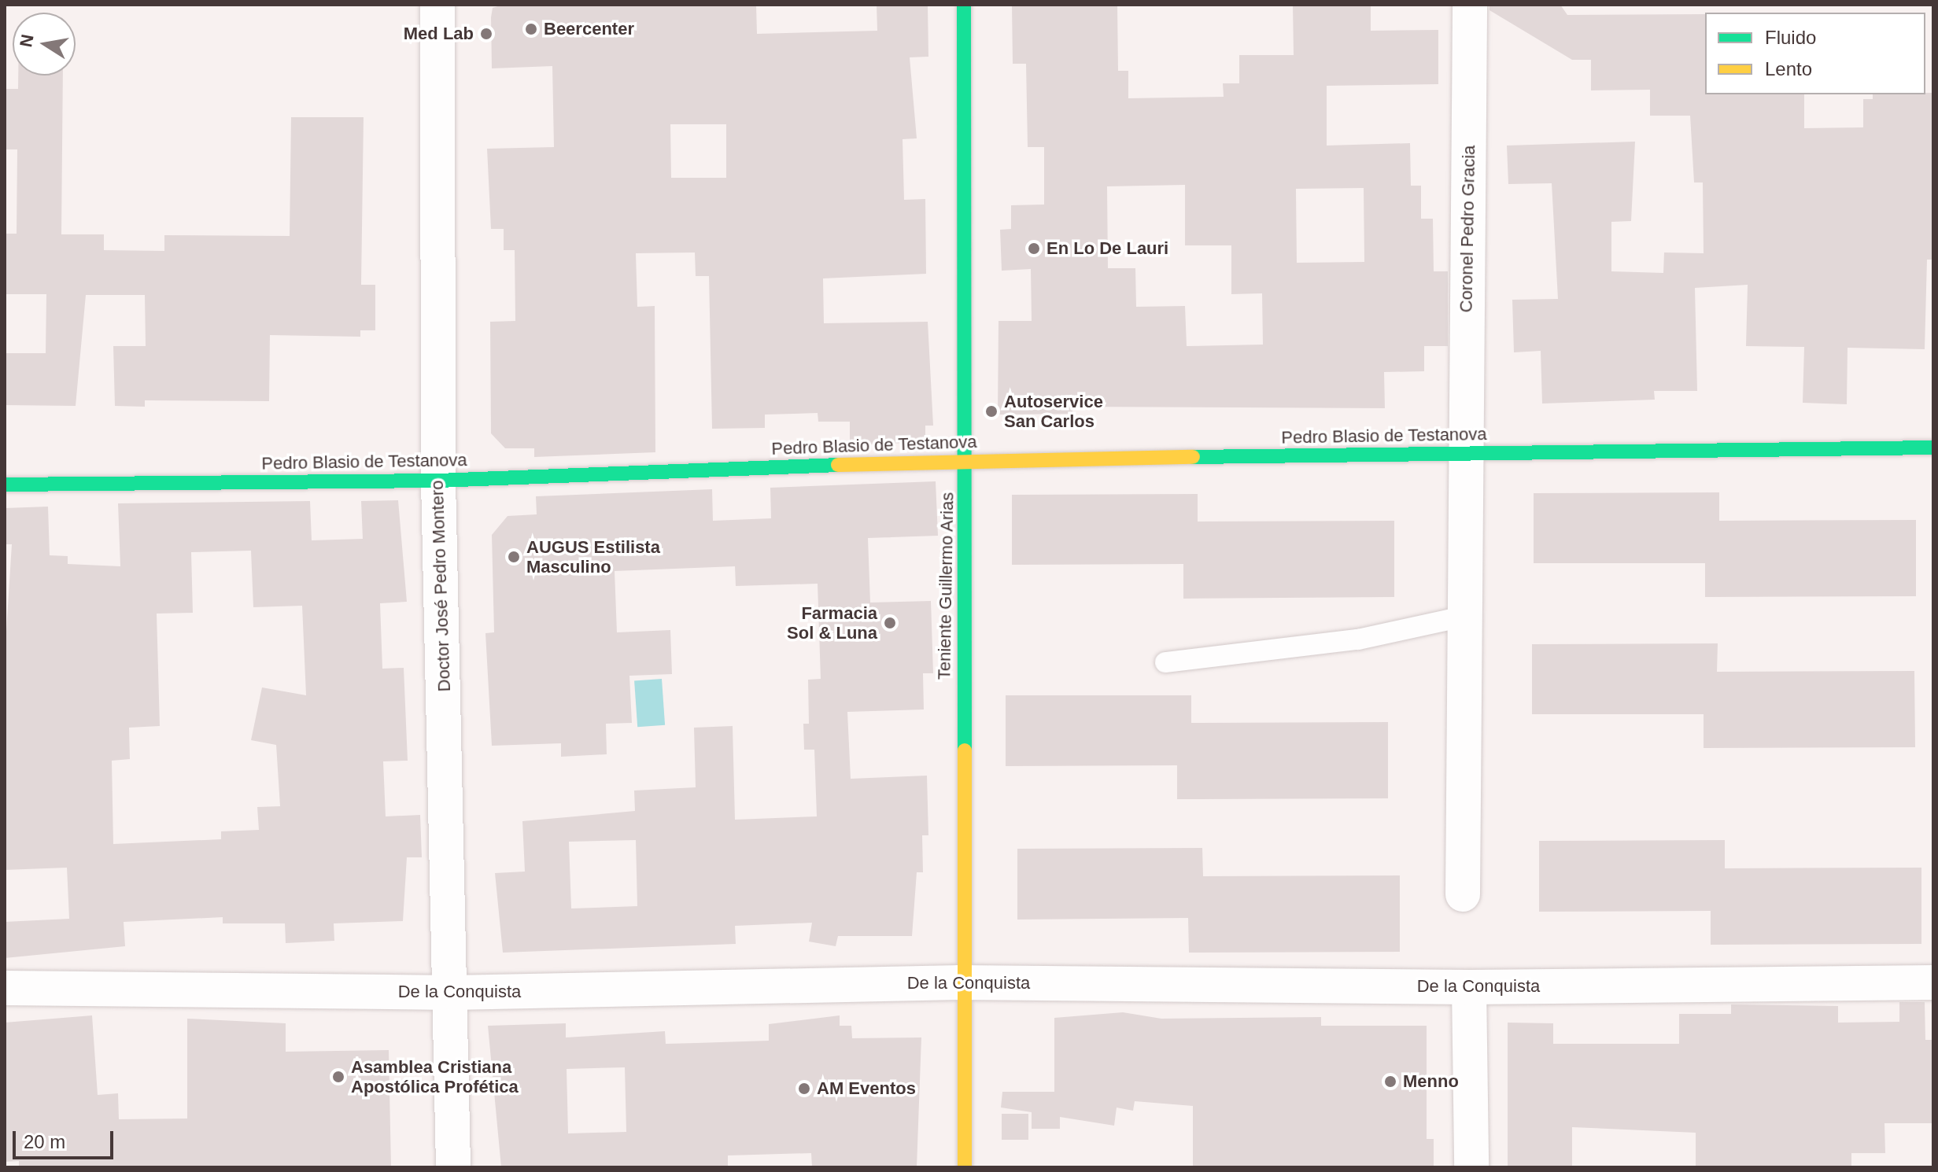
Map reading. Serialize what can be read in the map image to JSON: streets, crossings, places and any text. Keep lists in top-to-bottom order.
{
  "streets": {
    "street": [
      "Coronel Pedro Gracia",
      "Pedro Blasio de Testanova",
      "Doctor José Pedro Montero",
      "Teniente Guillermo Arias",
      "De la Conquista"
    ]
  },
  "crossings": [
    ["Coronel Pedro Gracia", "Pedro Blasio de Testanova"],
    ["Pedro Blasio de Testanova", "Doctor José Pedro Montero"],
    ["Pedro Blasio de Testanova", "Teniente Guillermo Arias"],
    ["Doctor José Pedro Montero", "De la Conquista"],
    ["Teniente Guillermo Arias", "De la Conquista"]
  ],
  "places": [
    "Beercenter",
    "Med Lab",
    "En Lo De Lauri",
    "Autoservice San Carlos",
    "AUGUS Estilista Masculino",
    "Farmacia Sol & Luna",
    "Asamblea Cristiana Apostólica Profética",
    "Menno",
    "AM Eventos"
  ],
  "legend": ["Fluido", "Lento"],
  "scale_bar": "20 m",
  "north": "left"
}
